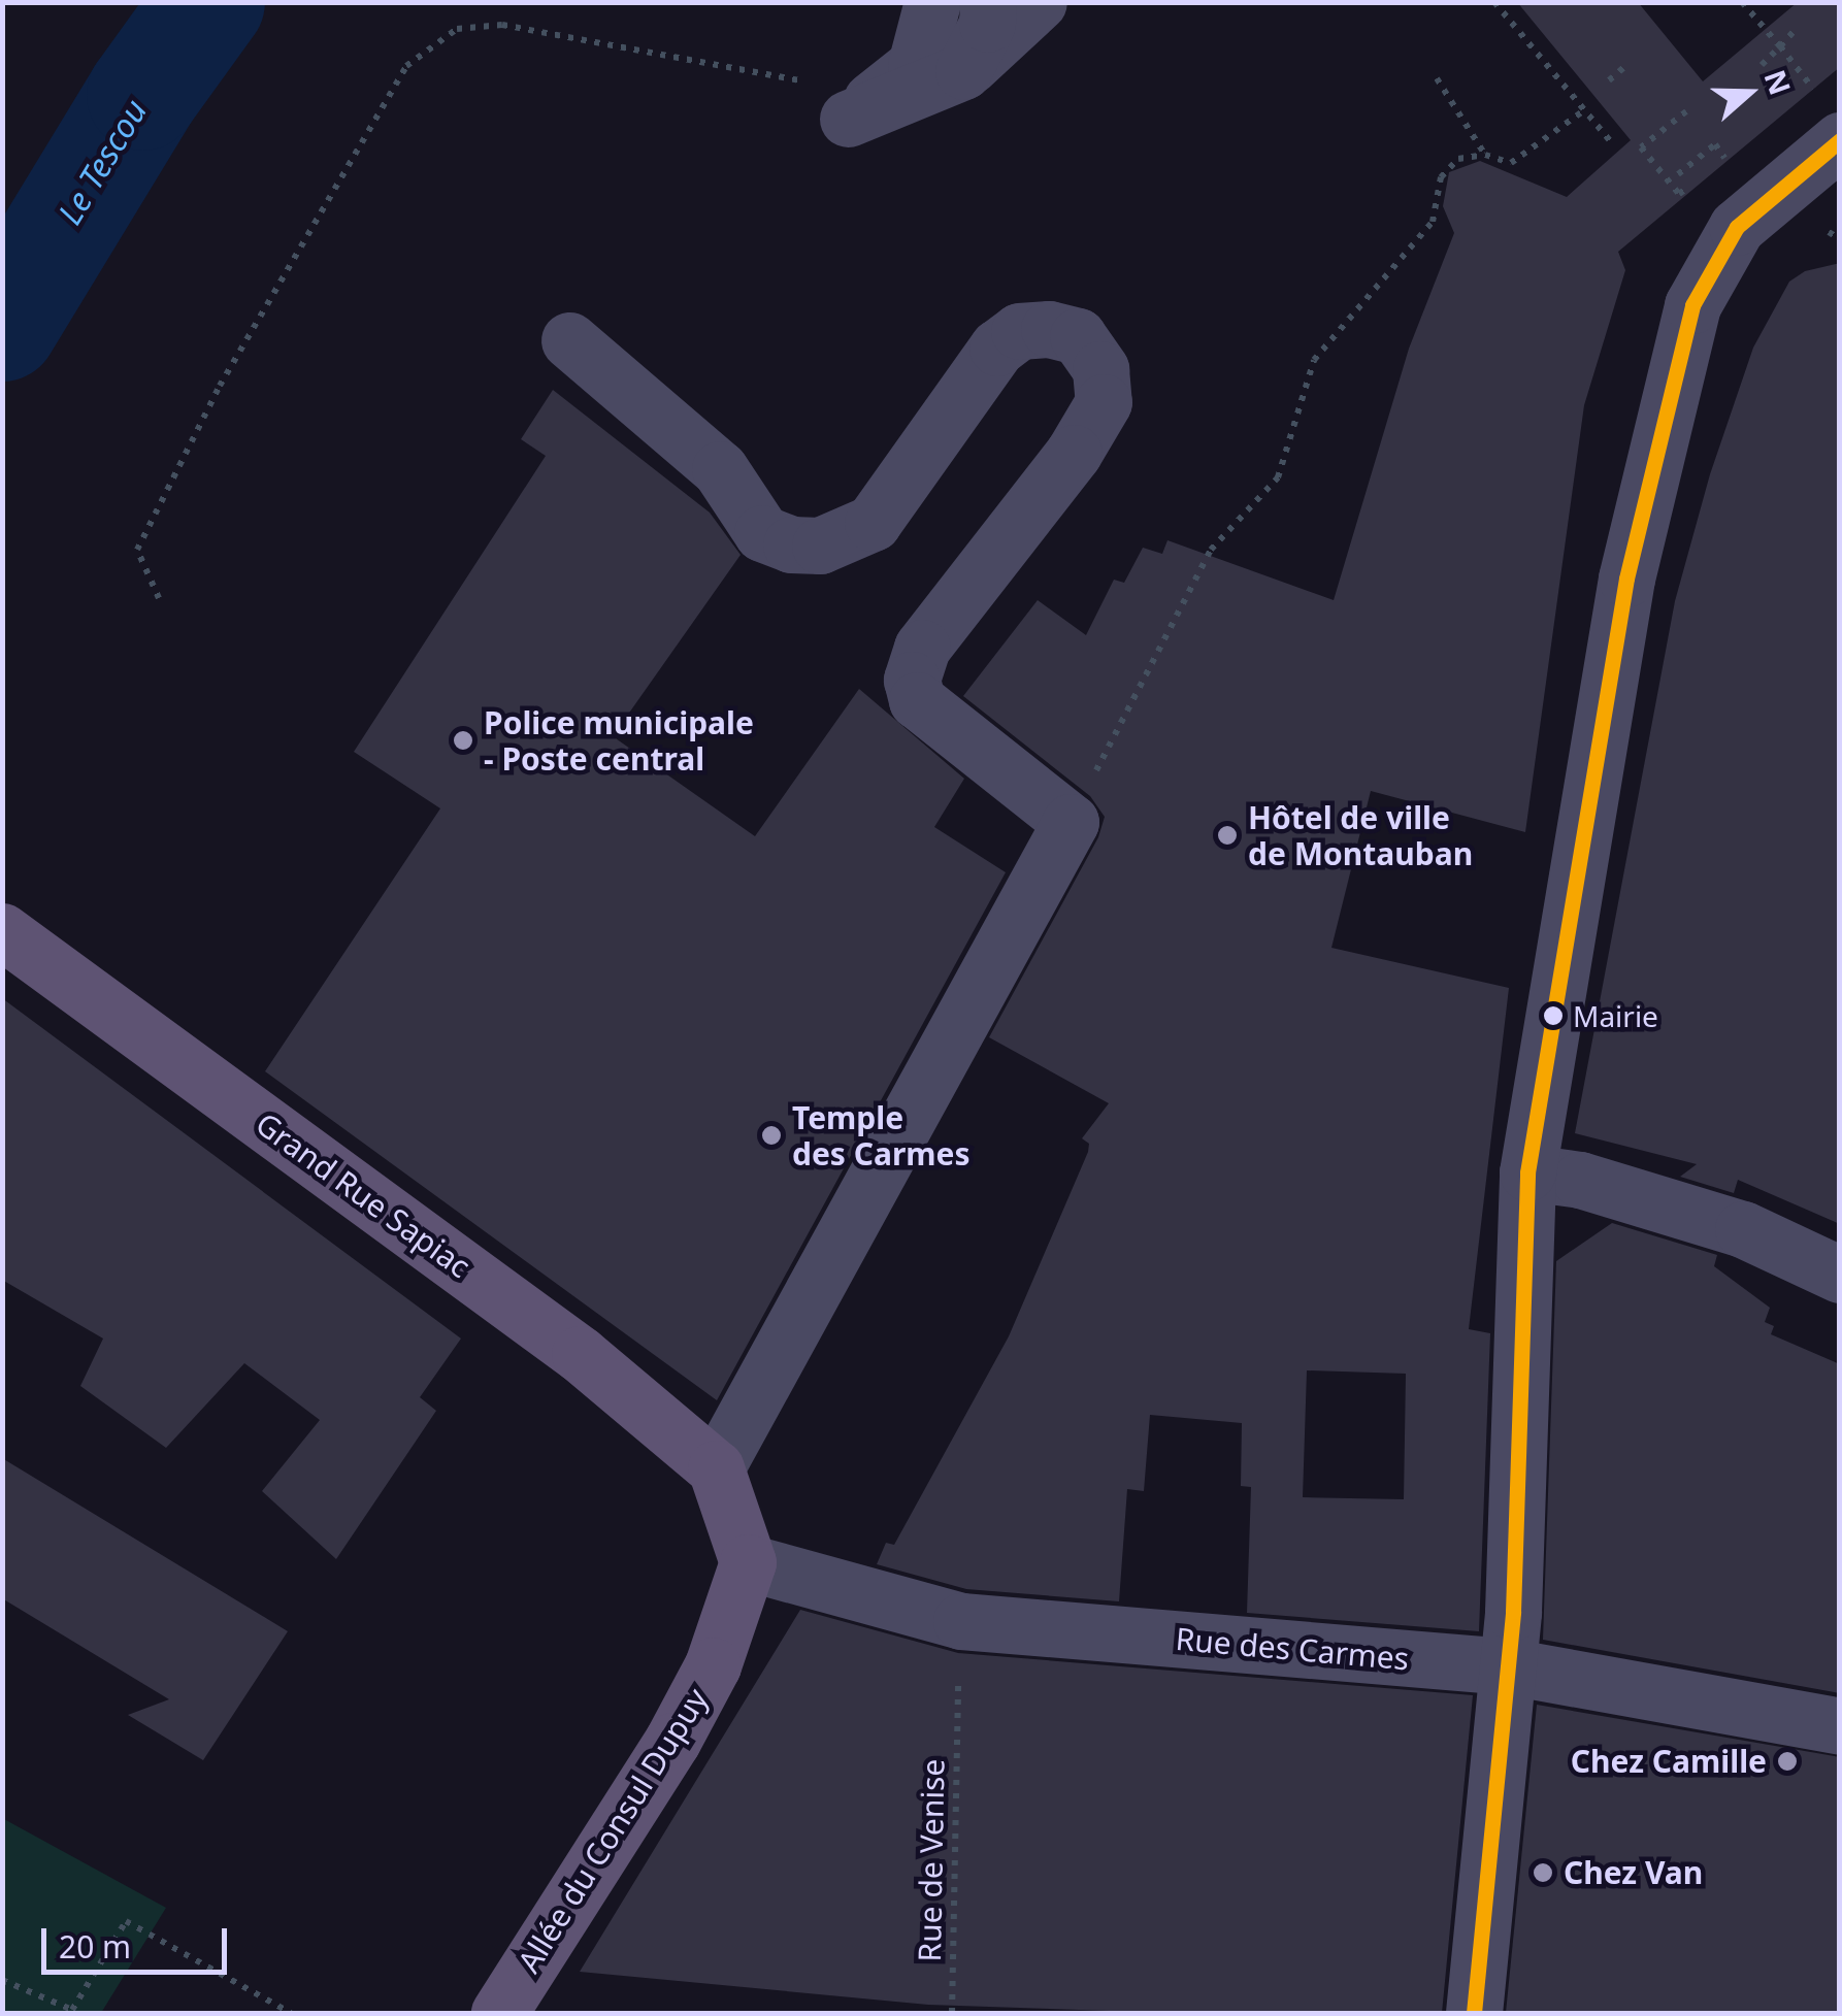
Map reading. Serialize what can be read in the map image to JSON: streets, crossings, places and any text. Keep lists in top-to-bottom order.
{
  "streets": {
    "main road": ["Grand Rue Sapiac", "Allée du Consul Dupuy"],
    "street": ["Rue des Carmes"],
    "path": ["Rue de Venise"]
  },
  "crossings": [
    ["Rue des Carmes", "Allée du Consul Dupuy"]
  ],
  "water": ["Le Tescou"],
  "places": [
    "Police municipale - Poste central",
    "Hôtel de ville de Montauban",
    "Mairie",
    "Temple des Carmes",
    "Chez Camille",
    "Chez Van"
  ],
  "scale_bar": "20 m",
  "north": "right"
}
